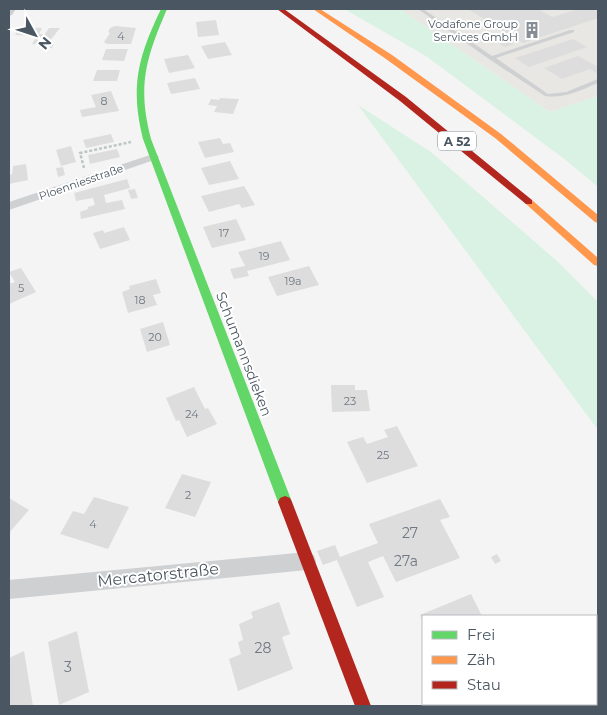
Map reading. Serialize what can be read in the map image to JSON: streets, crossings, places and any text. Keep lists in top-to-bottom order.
{
  "streets": {
    "main road": ["A 52", "Schumannsdieken"],
    "street": ["Ploenniesstraße", "Mercatorstraße"]
  },
  "crossings": [
    ["Ploenniesstraße", "Schumannsdieken"],
    ["Schumannsdieken", "Mercatorstraße"]
  ],
  "places": {
    "building": ["Vodafone Group Services GmbH"]
  },
  "house_numbers": [
    "4",
    "8",
    "17",
    "19",
    "19a",
    "5",
    "18",
    "20",
    "23",
    "24",
    "25",
    "2",
    "4",
    "27",
    "27a",
    "28",
    "3"
  ],
  "legend": ["Frei", "Zäh", "Stau"],
  "north": "bottom right"
}
